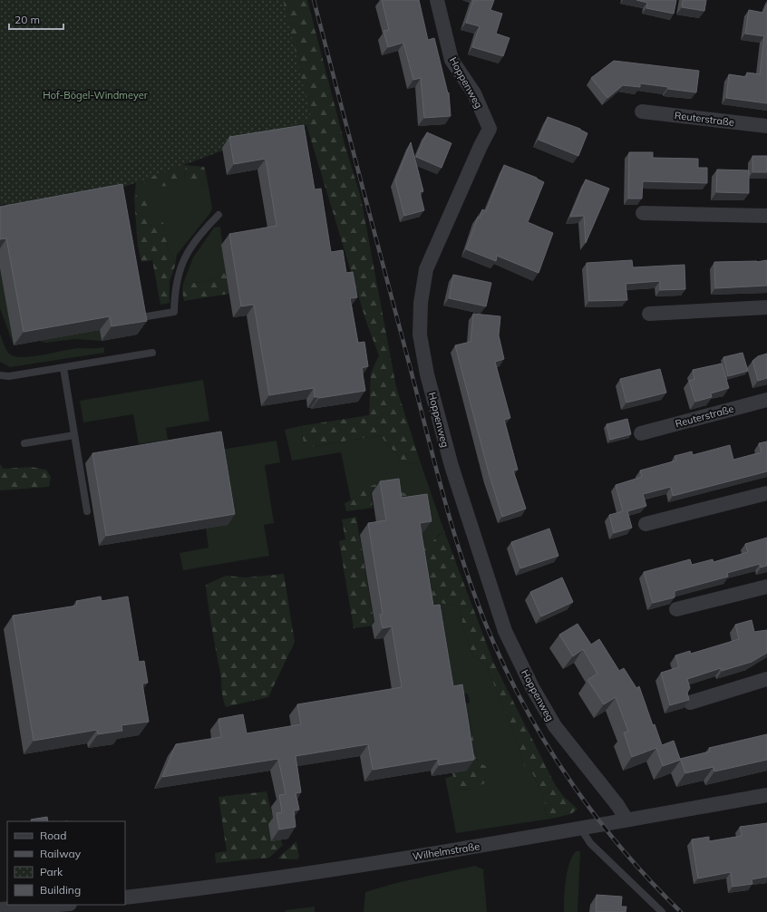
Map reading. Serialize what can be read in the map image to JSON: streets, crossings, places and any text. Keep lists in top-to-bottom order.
{
  "streets": {
    "street": ["Hoppenweg", "Reuterstraße", "Wilhelmstraße"]
  },
  "crossings": [
    ["Hoppenweg", "Wilhelmstraße"]
  ],
  "parks": ["Hof-Bögel-Windmeyer"],
  "legend": [
    "Road",
    "Railway",
    "Park",
    "Building"
  ],
  "scale_bar": "20 m"
}
